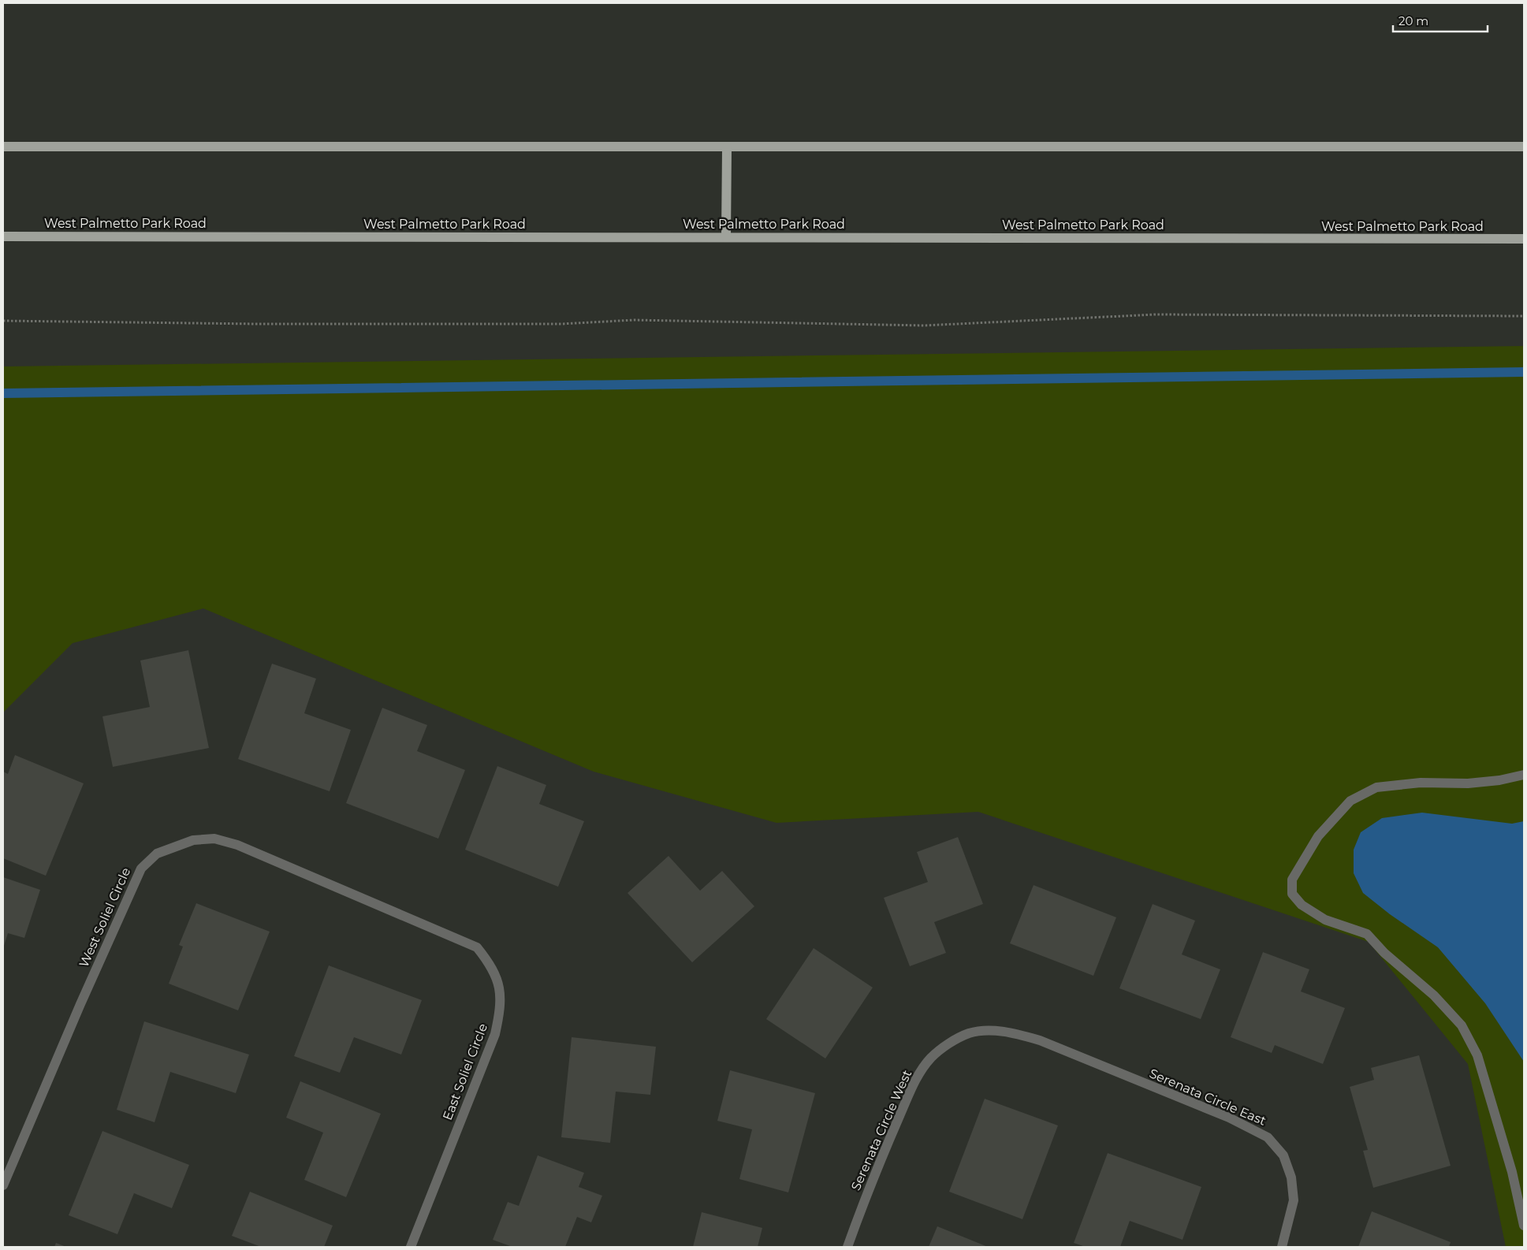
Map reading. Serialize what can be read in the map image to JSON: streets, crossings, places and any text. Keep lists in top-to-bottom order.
{
  "streets": {
    "main road": ["West Palmetto Park Road"],
    "street": [
      "West Soliel Circle",
      "East Soliel Circle",
      "Serenata Circle East",
      "Serenata Circle West"
    ]
  },
  "crossings": [
    ["West Soliel Circle", "East Soliel Circle"],
    ["Serenata Circle East", "Serenata Circle West"]
  ],
  "scale_bar": "20 m"
}
